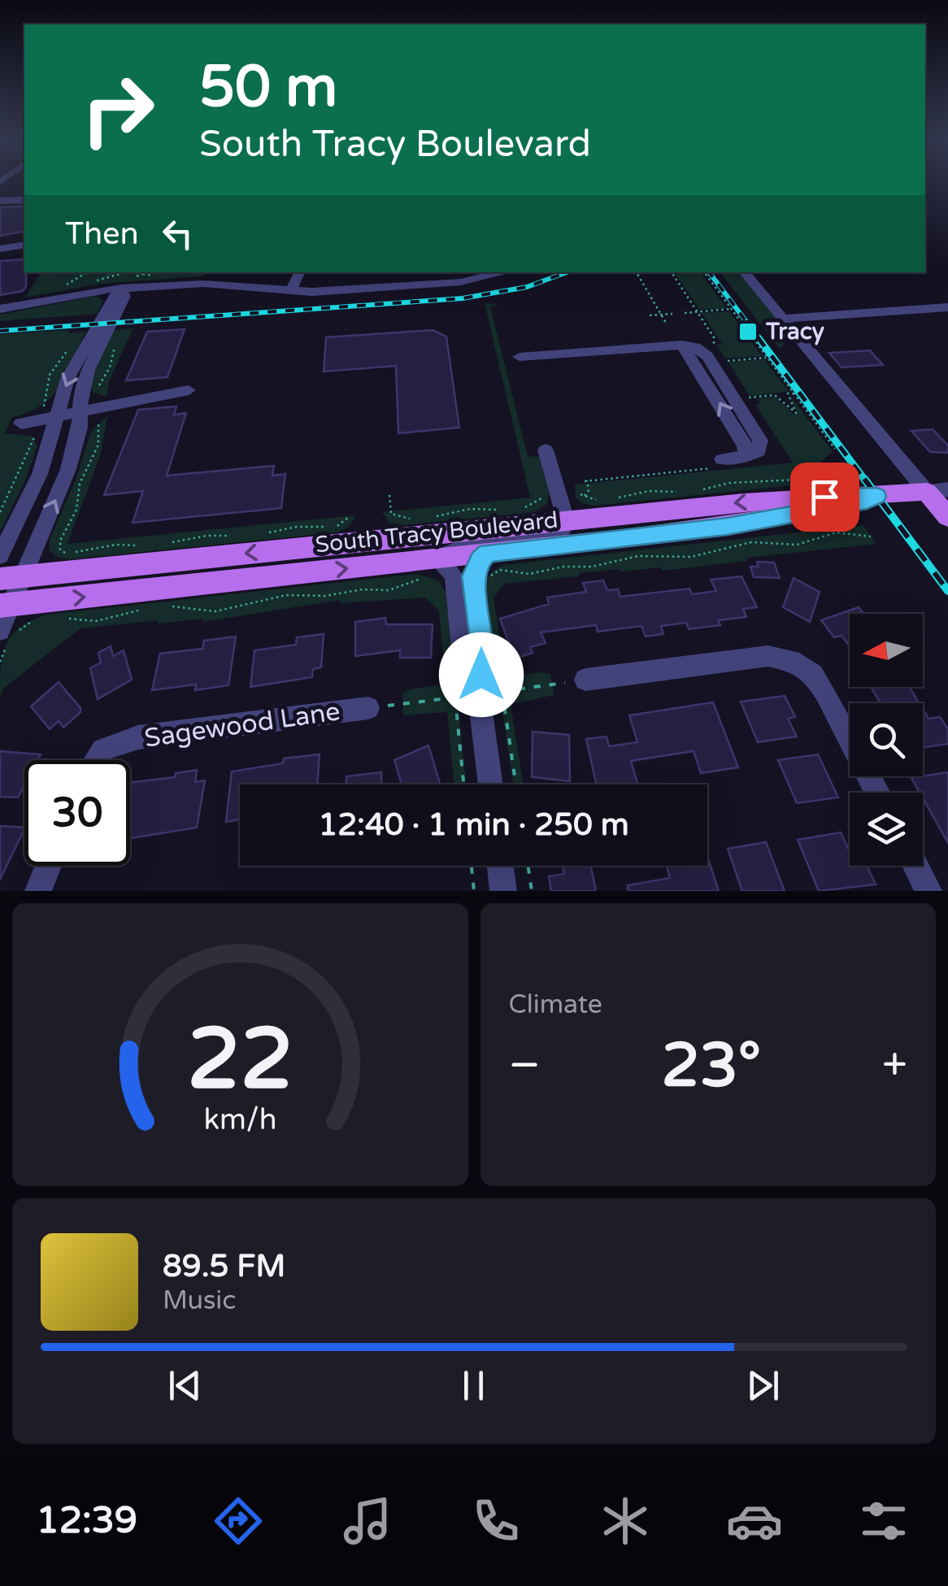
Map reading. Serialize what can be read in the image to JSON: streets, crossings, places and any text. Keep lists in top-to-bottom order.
{
  "streets": {
    "main road": ["South Tracy Boulevard"],
    "street": ["Sagewood Lane"]
  },
  "places": {
    "transit": ["Tracy"]
  },
  "north": "left",
  "page": {
    "turn": ["50 m", "South Tracy Boulevard"],
    "then": "Then",
    "limit": "30",
    "trip": "12:40 · 1 min · 250 m",
    "tile": "Climate",
    "heat": ["−", "23°", "+"],
    "song": ["89.5 FM", "Music"],
    "tabs": "12:39",
    "gauge": ["22", "km/h"]
  }
}
